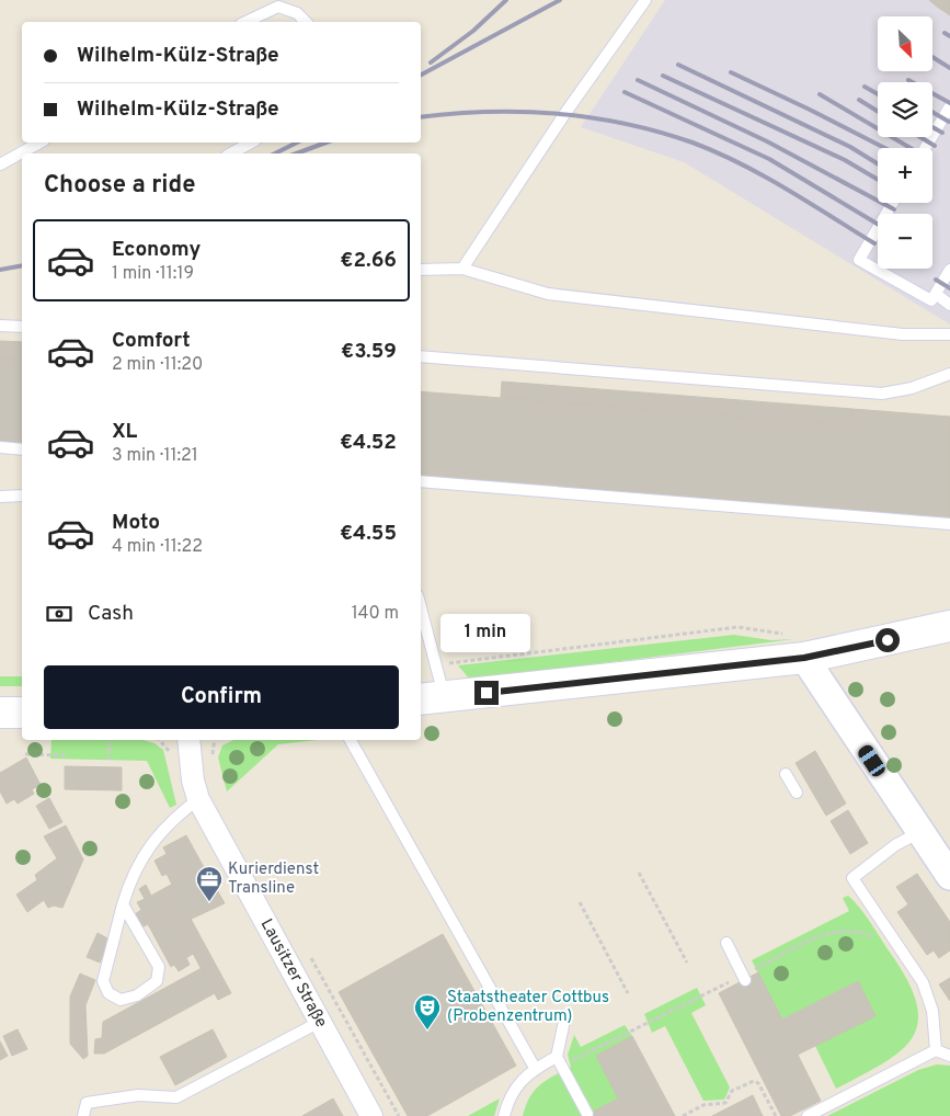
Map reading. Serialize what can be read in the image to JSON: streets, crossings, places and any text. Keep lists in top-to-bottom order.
{
  "streets": {
    "street": ["Lausitzer Straße"]
  },
  "places": {
    "office": ["Kurierdienst Transline"],
    "theatre": ["Staatstheater Cottbus (Probenzentrum)"]
  },
  "north": "bottom right",
  "page": {
    "map_buttons": ["+", "−"],
    "banner": ["Wilhelm-Külz-Straße", "Wilhelm-Külz-Straße"],
    "heading": "Choose a ride",
    "list": [
      {
        "name": "Economy",
        "note": "1 min · 11:19",
        "value": "€2.66"
      },
      {
        "name": "Comfort",
        "note": "2 min · 11:20",
        "value": "€3.59"
      },
      {
        "name": "XL",
        "note": "3 min · 11:21",
        "value": "€4.52"
      },
      {
        "name": "Moto",
        "note": "4 min · 11:22",
        "value": "€4.55"
      }
    ],
    "pay": ["Cash", "140 m"],
    "bubble": "1 min",
    "buttons": "Confirm"
  }
}
